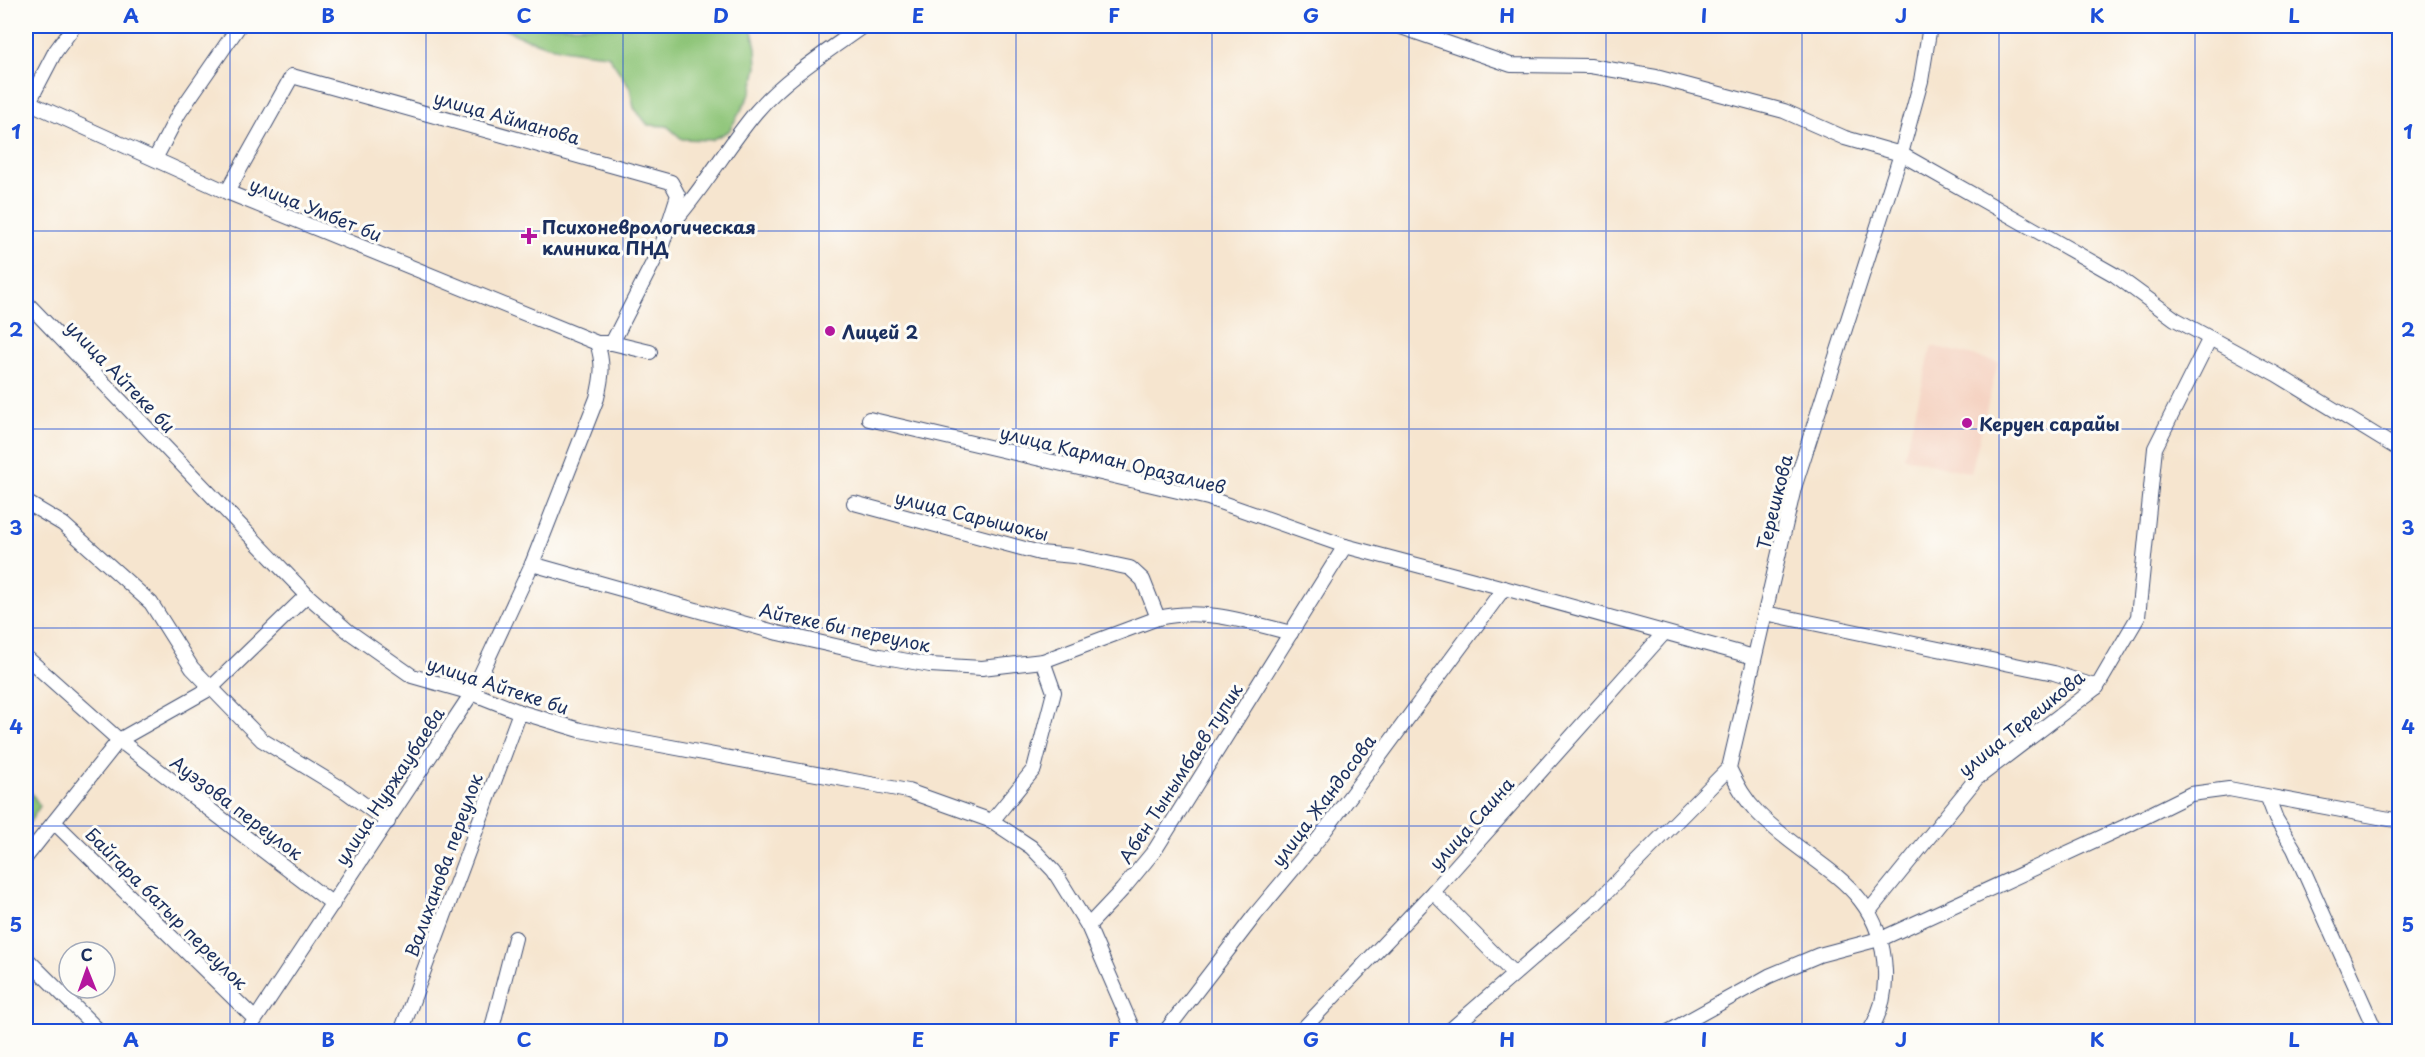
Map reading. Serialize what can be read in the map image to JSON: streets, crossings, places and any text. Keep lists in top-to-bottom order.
{
  "streets": {
    "street": [
      "улица Айманова",
      "улица Умбет би",
      "улица Айтеке би",
      "улица Карман Оразалиев",
      "Терешкова",
      "улица Сарышокы",
      "Айтеке би переулок",
      "улица Терешкова",
      "Абен Тынымбаев тупик",
      "улица Нуржаубаева",
      "улица Жандосова",
      "Ауэзова переулок",
      "улица Саина",
      "Валиханова переулок",
      "Байгара батыр переулок"
    ]
  },
  "crossings": [
    ["улица Айманова", "улица Умбет би"],
    ["улица Умбет би", "улица Нуржаубаева"],
    ["улица Айтеке би", "Абен Тынымбаев тупик"],
    ["улица Айтеке би", "улица Нуржаубаева"],
    ["улица Айтеке би", "Валиханова переулок"],
    ["улица Карман Оразалиев", "Терешкова"],
    ["улица Карман Оразалиев", "Абен Тынымбаев тупик"],
    ["улица Карман Оразалиев", "улица Жандосова"],
    ["улица Карман Оразалиев", "улица Саина"],
    ["улица Сарышокы", "Айтеке би переулок"],
    ["Айтеке би переулок", "Абен Тынымбаев тупик"],
    ["Айтеке би переулок", "улица Нуржаубаева"],
    ["улица Нуржаубаева", "Ауэзова переулок"],
    ["улица Нуржаубаева", "Байгара батыр переулок"]
  ],
  "places": {
    "health": ["Психоневрологическая клиника ПНД"],
    "other": ["Лицей 2", "Керуен сарайы"]
  },
  "north": "top",
  "grid": {
    "columns": [
      "A",
      "B",
      "C",
      "D",
      "E",
      "F",
      "G",
      "H",
      "I",
      "J",
      "K",
      "L"
    ],
    "rows": [
      "1",
      "2",
      "3",
      "4",
      "5"
    ]
  }
}
